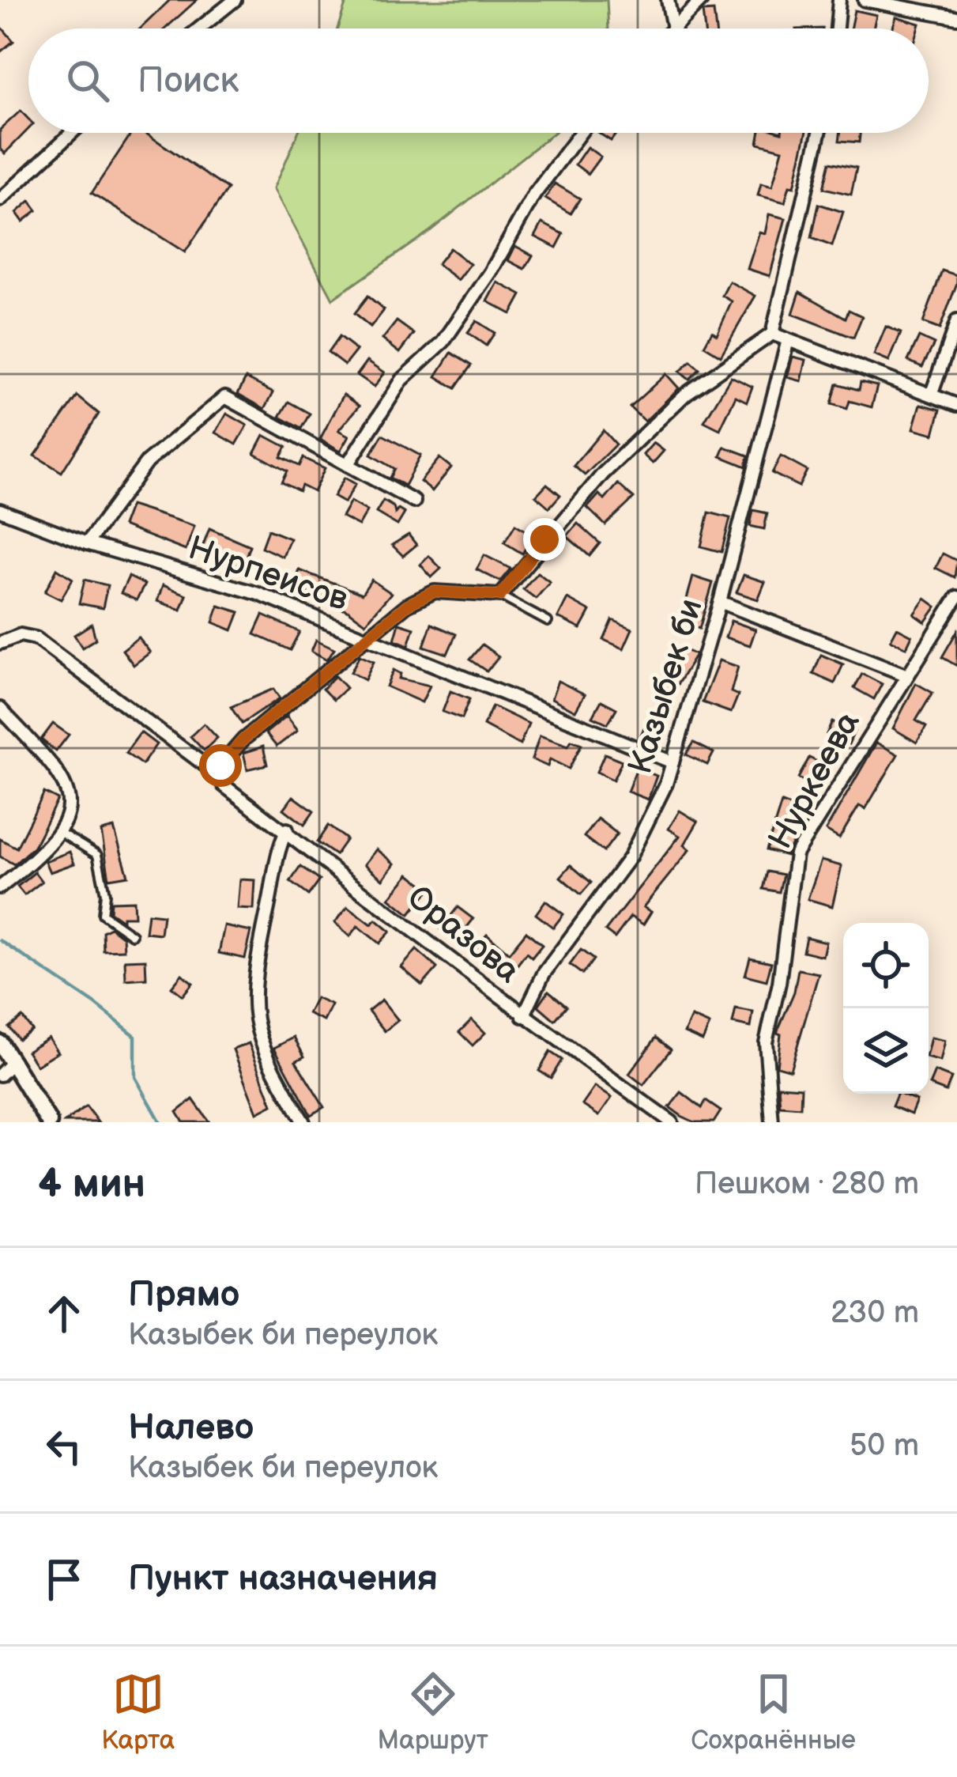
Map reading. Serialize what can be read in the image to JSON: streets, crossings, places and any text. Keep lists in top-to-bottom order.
{
  "streets": {
    "street": [
      "Нурпеисов",
      "Казыбек би",
      "Нуркеева",
      "Оразова"
    ]
  },
  "crossings": [
    ["Нурпеисов", "Казыбек би"],
    ["Казыбек би", "Оразова"]
  ],
  "page": {
    "search": "Поиск",
    "heading": ["4 мин", "Пешком · 280 m"],
    "list": [
      ["Прямо", "Казыбек би переулок", "230 m"],
      ["Налево", "Казыбек би переулок", "50 m"],
      "Пункт назначения"
    ],
    "nav": ["Карта", "Маршрут", "Сохранённые"]
  }
}
